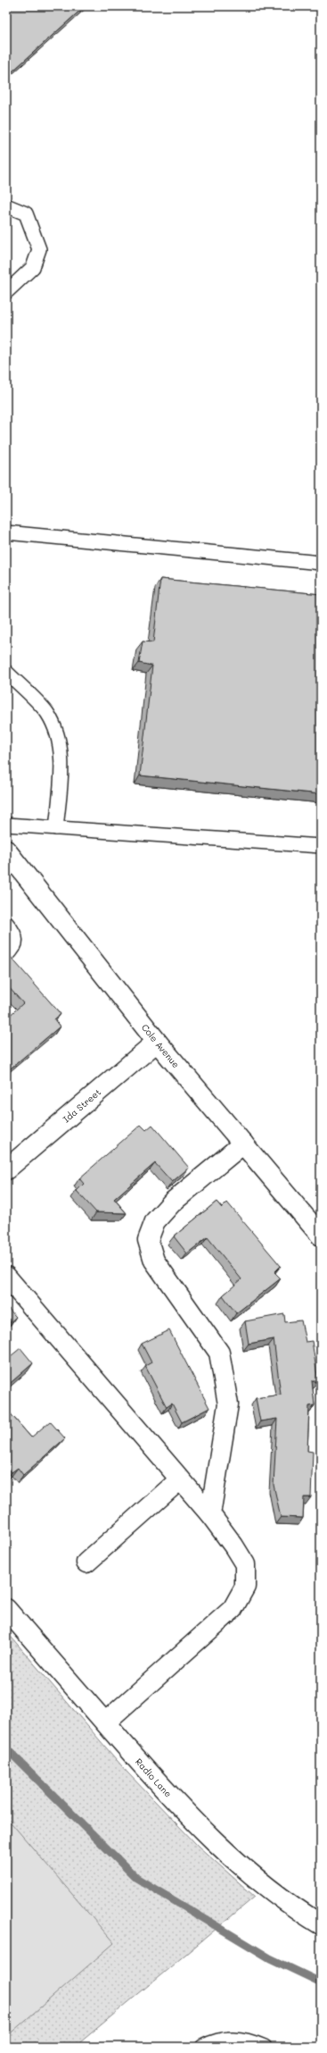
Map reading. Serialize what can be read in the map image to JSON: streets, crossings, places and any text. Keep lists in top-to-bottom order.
{
  "streets": {
    "street": ["Cole Avenue", "Ida Street", "Radio Lane"]
  },
  "crossings": [
    ["Cole Avenue", "Ida Street"]
  ]
}
